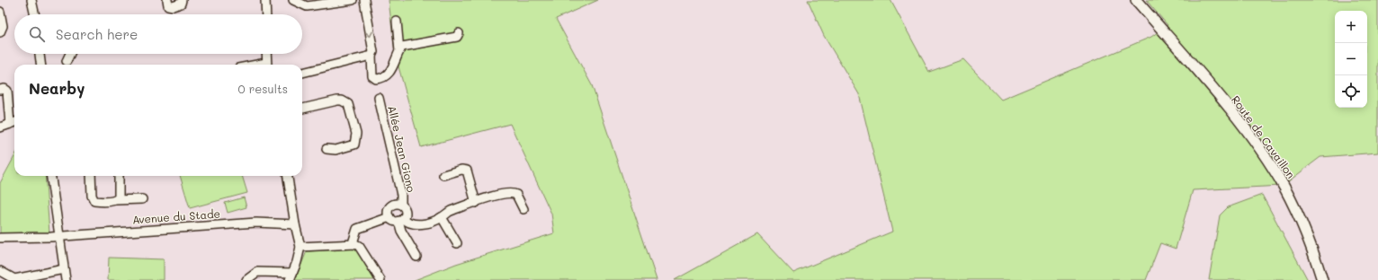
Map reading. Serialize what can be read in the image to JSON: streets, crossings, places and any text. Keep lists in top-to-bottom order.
{
  "streets": {
    "main road": ["Route de Cavaillon"],
    "street": ["Allée Jean Giono", "Avenue du Stade"]
  },
  "page": {
    "map_buttons": ["+", "−"],
    "search": "Search here",
    "heading": ["Nearby", "0 results"]
  }
}
